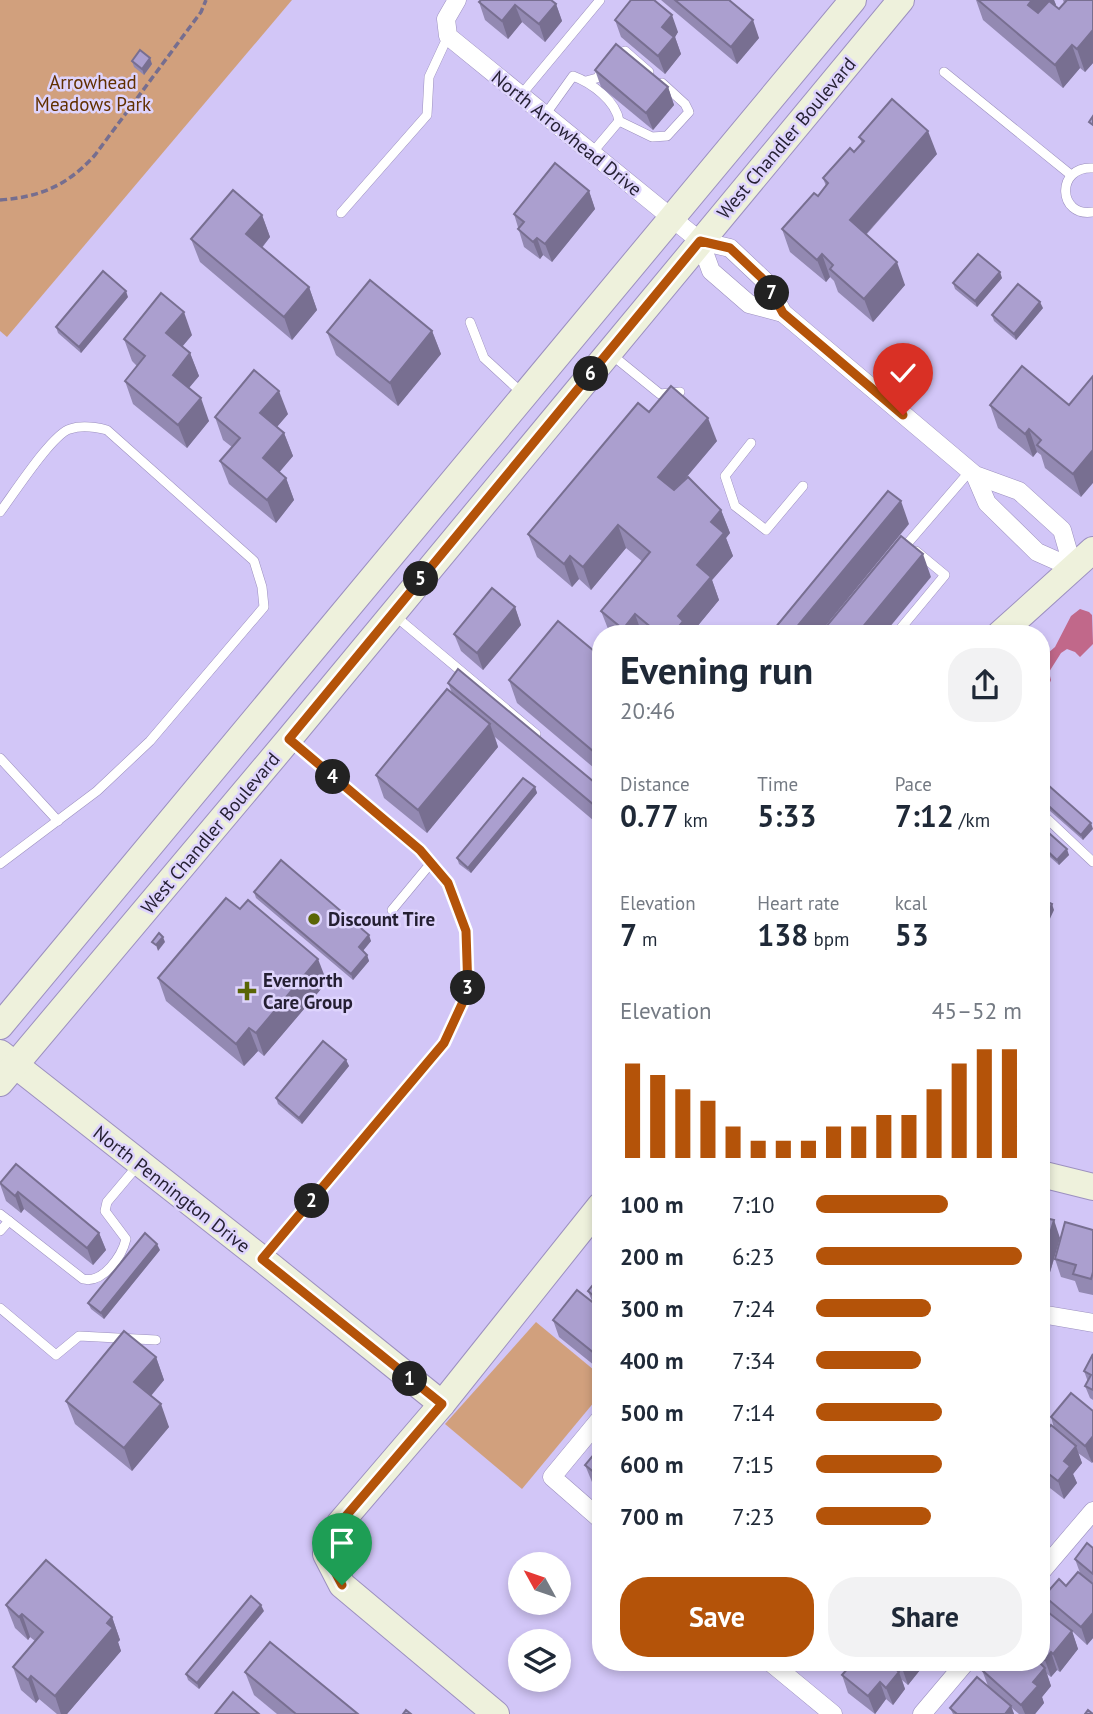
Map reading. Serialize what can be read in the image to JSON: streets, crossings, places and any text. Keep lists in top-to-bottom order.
{
  "streets": {
    "main road": ["West Chandler Boulevard", "North Pennington Drive"],
    "street": ["North Arrowhead Drive"]
  },
  "crossings": [
    ["North Arrowhead Drive", "West Chandler Boulevard"],
    ["West Chandler Boulevard", "North Pennington Drive"]
  ],
  "parks": ["Arrowhead Meadows Park"],
  "places": {
    "other": ["Discount Tire"],
    "health": ["Evernorth Care Group"]
  },
  "north": "top left",
  "page": {
    "pins": [
      "7",
      "6",
      "5",
      "4",
      "3",
      "2",
      "1"
    ],
    "heading": ["Evening run", "20:46"],
    "stats": [
      ["Distance", "0.77 km"],
      ["Time", "5:33"],
      ["Pace", "7:12 /km"],
      ["Elevation", "7 m"],
      ["Heart rate", "138 bpm"],
      ["kcal", "53"]
    ],
    "chart": ["Elevation", "45–52 m"],
    "list": [
      {
        "name": "100 m",
        "note": "7:10"
      },
      {
        "name": "200 m",
        "note": "6:23"
      },
      {
        "name": "300 m",
        "note": "7:24"
      },
      {
        "name": "400 m",
        "note": "7:34"
      },
      {
        "name": "500 m",
        "note": "7:14"
      },
      {
        "name": "600 m",
        "note": "7:15"
      },
      {
        "name": "700 m",
        "note": "7:23"
      }
    ],
    "buttons": ["Save", "Share"]
  }
}
